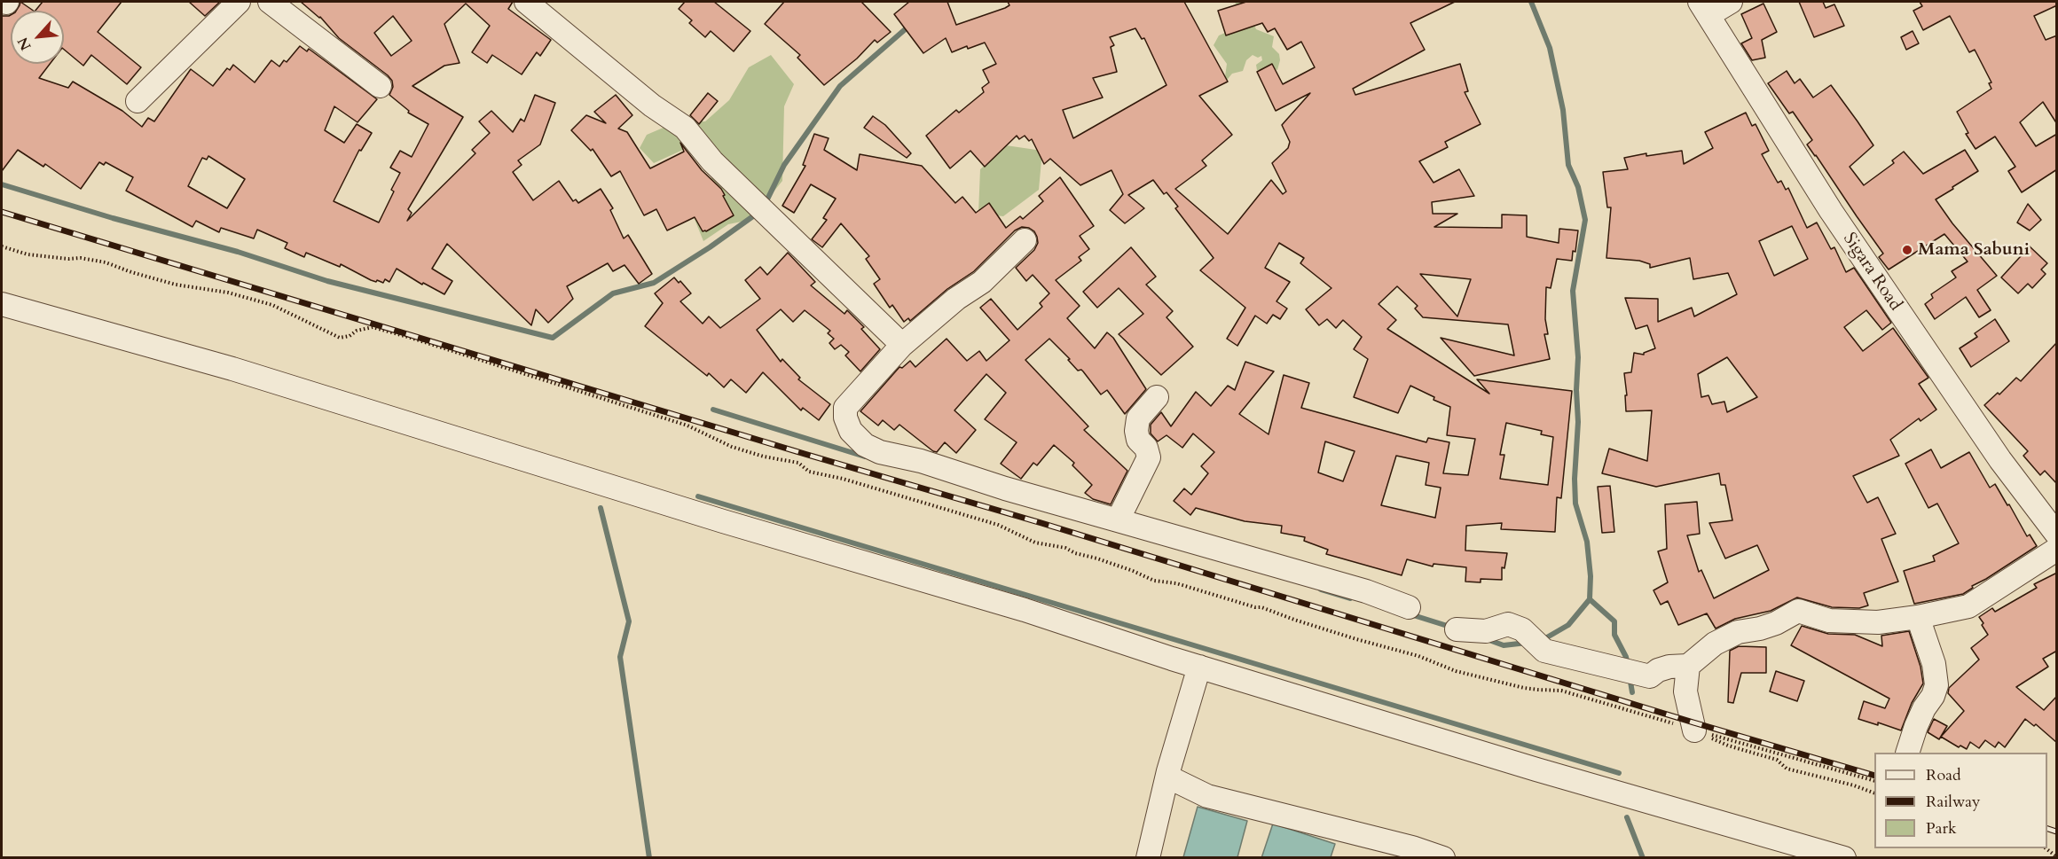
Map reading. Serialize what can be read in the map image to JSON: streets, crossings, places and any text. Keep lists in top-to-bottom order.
{
  "streets": {
    "street": ["Sigara Road"]
  },
  "places": ["Mama Sabuni"],
  "legend": ["Road", "Railway", "Park"],
  "north": "bottom left"
}
